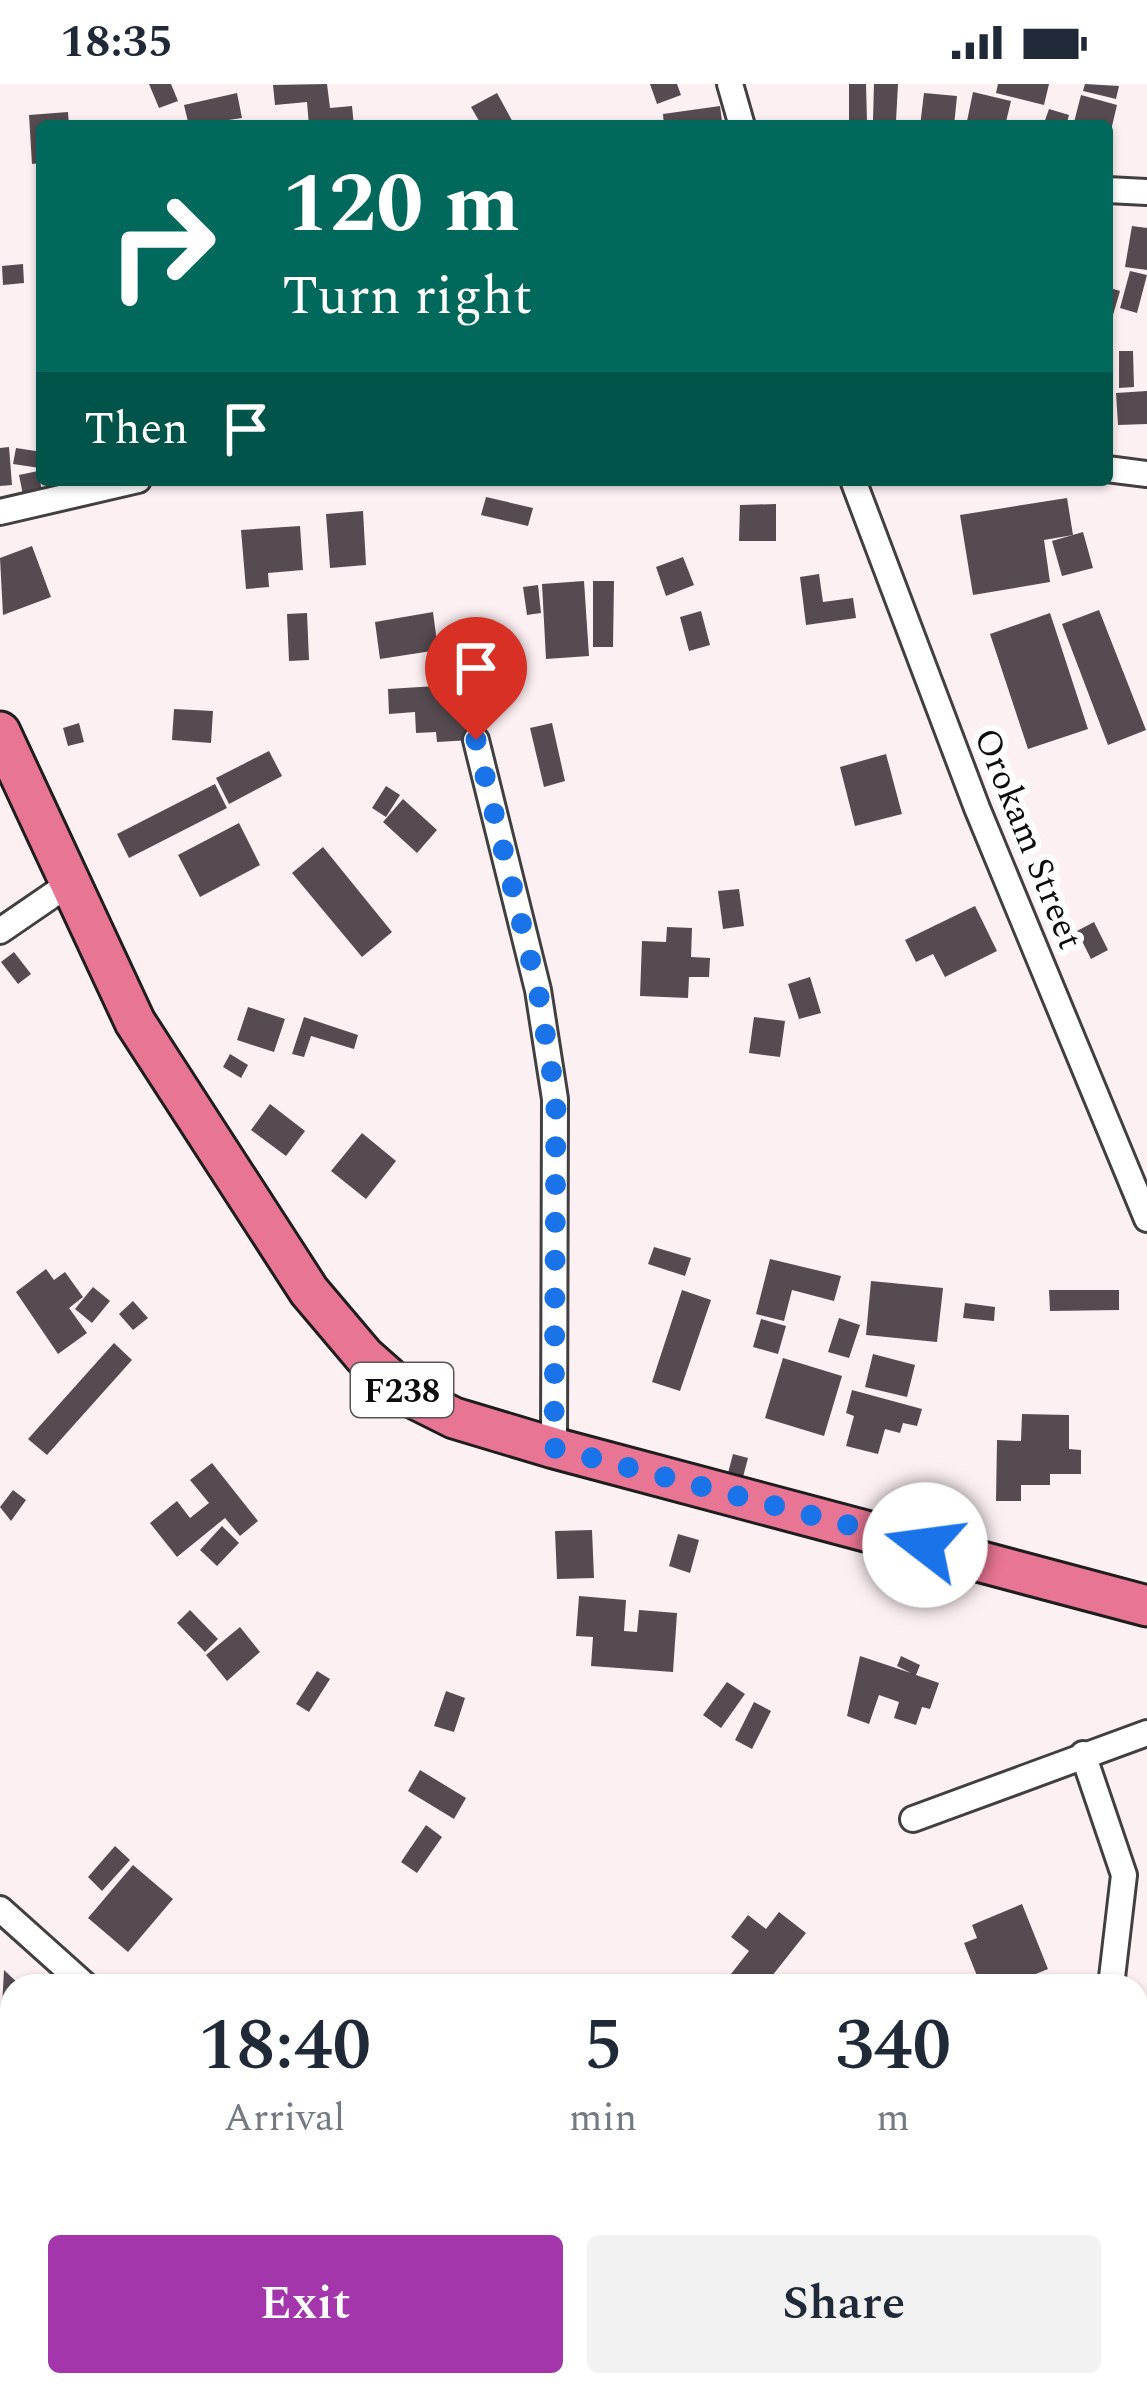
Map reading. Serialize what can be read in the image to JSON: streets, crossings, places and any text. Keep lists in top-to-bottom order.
{
  "streets": {
    "main road": ["F238"],
    "street": ["Orokam Street"]
  },
  "page": {
    "status": "18:35",
    "turn": ["120 m", "Turn right"],
    "then": "Then",
    "eta": [
      "18:40",
      "Arrival",
      "5",
      "min",
      "340",
      "m"
    ],
    "buttons": ["Exit", "Share"]
  }
}
